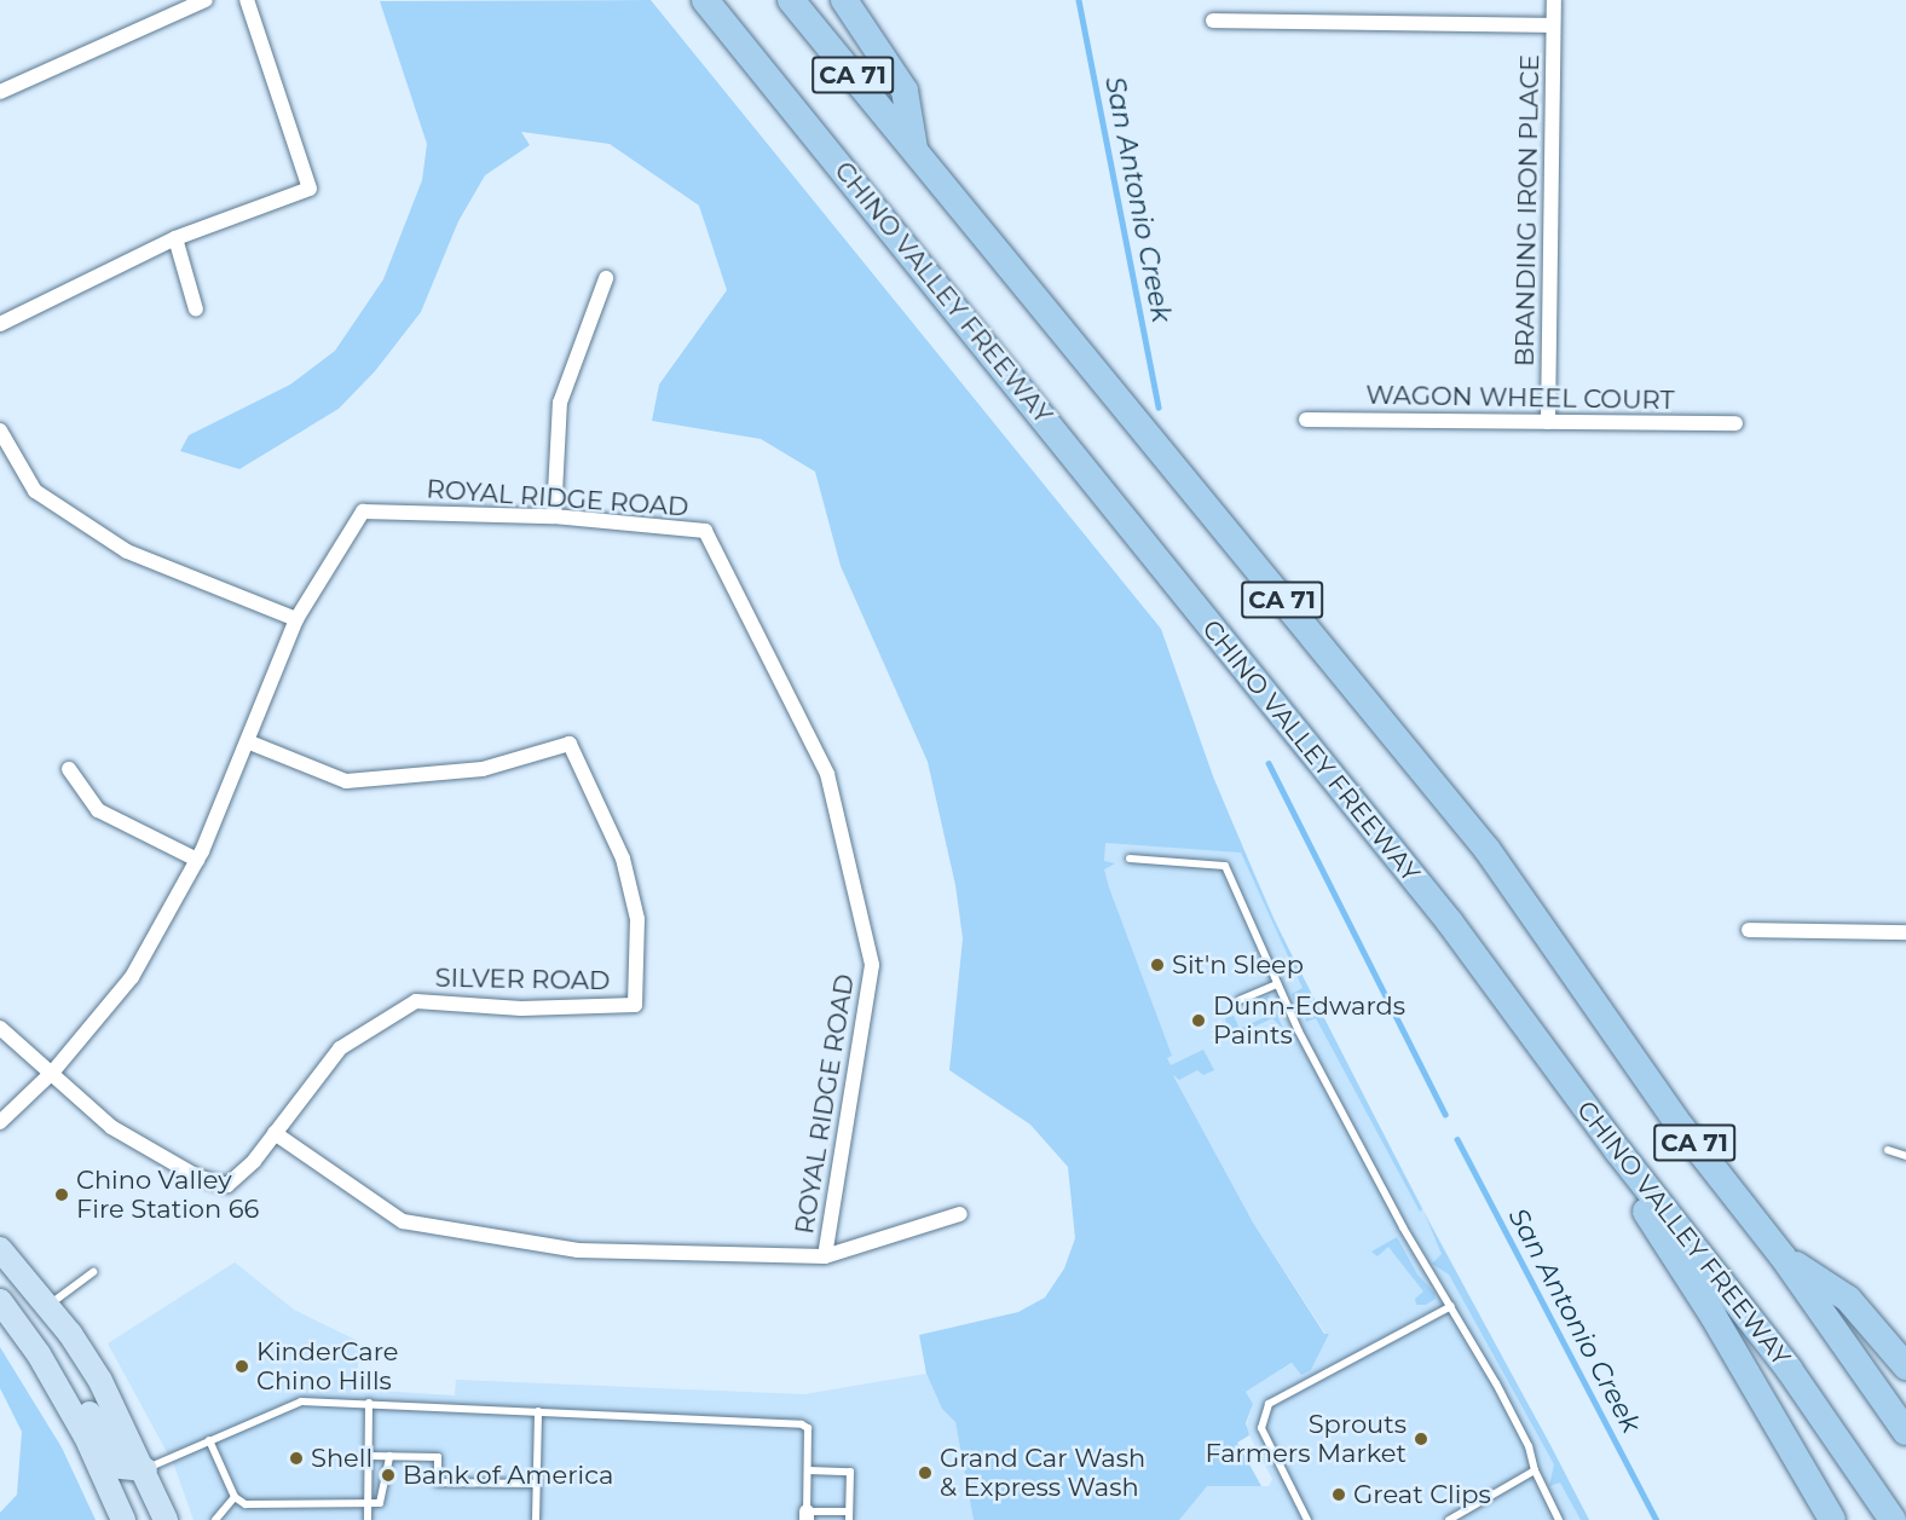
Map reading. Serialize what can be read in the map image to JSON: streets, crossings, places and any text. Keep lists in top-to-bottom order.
{
  "streets": {
    "highway": ["CA 71", "CHINO VALLEY FREEWAY"],
    "street": [
      "BRANDING IRON PLACE",
      "WAGON WHEEL COURT",
      "ROYAL RIDGE ROAD",
      "SILVER ROAD"
    ]
  },
  "crossings": [
    ["BRANDING IRON PLACE", "WAGON WHEEL COURT"],
    ["ROYAL RIDGE ROAD", "SILVER ROAD"]
  ],
  "water": ["San Antonio Creek"],
  "places": [
    "Sit'n Sleep",
    "Dunn-Edwards Paints",
    "Chino Valley Fire Station 66",
    "KinderCare Chino Hills",
    "Sprouts Farmers Market",
    "Shell",
    "Grand Car Wash & Express Wash",
    "Bank of America",
    "Great Clips"
  ]
}
